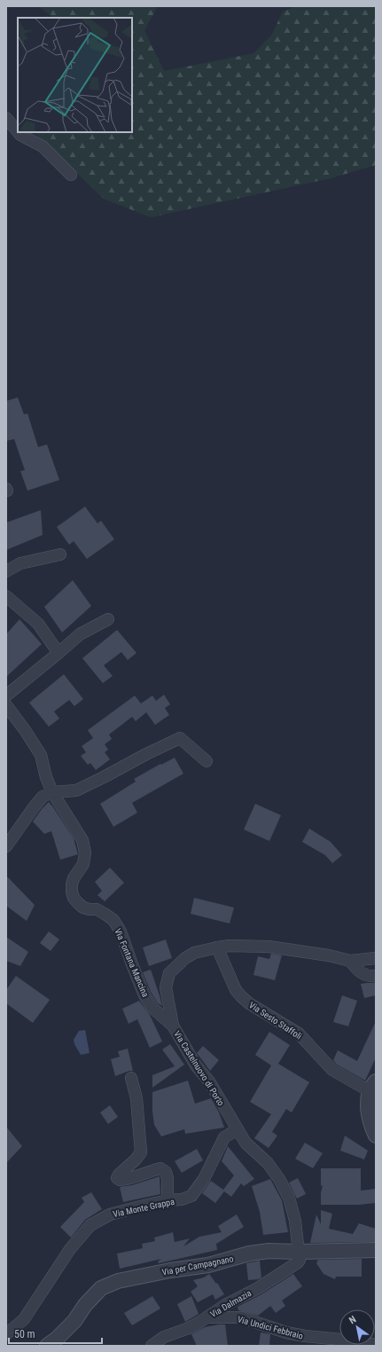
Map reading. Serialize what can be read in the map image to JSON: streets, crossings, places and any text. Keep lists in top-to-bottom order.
{
  "streets": {
    "street": [
      "Via Fontana Mancina",
      "Via Sesto Staffoli",
      "Via Castelnuovo di Porto",
      "Via Monte Grappa",
      "Via per Campagnano",
      "Via Dalmazia",
      "Via Undici Febbraio"
    ]
  },
  "crossings": [
    ["Via Fontana Mancina", "Via Castelnuovo di Porto"],
    ["Via Sesto Staffoli", "Via Castelnuovo di Porto"],
    ["Via Castelnuovo di Porto", "Via Monte Grappa"],
    ["Via Castelnuovo di Porto", "Via per Campagnano"],
    ["Via Castelnuovo di Porto", "Via Dalmazia"],
    ["Via per Campagnano", "Via Dalmazia"],
    ["Via Dalmazia", "Via Undici Febbraio"]
  ],
  "scale_bar": "50 m",
  "north": "top left"
}
